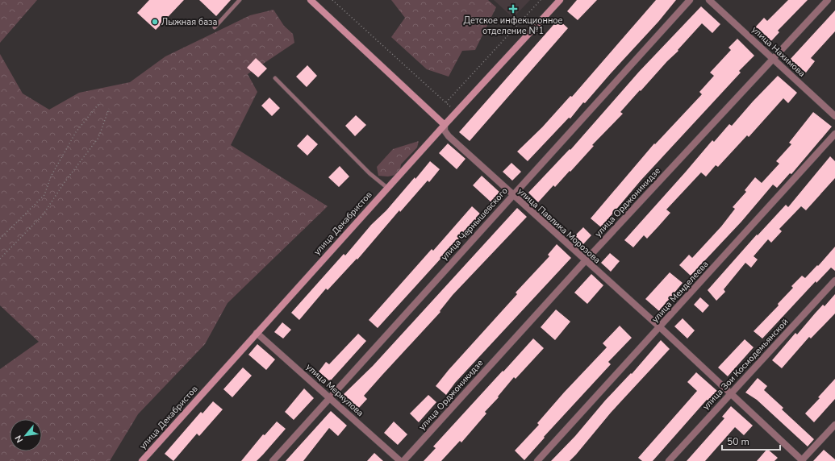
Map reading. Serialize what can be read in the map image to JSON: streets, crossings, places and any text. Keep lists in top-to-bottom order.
{
  "streets": {
    "street": [
      "улица Нахимова",
      "улица Орджоникидзе",
      "улица Декабристов",
      "улица Чернышевского",
      "улица Павлика Морозова",
      "улица Менделеева",
      "улица Зои Космодемьянской",
      "улица Меркулова"
    ]
  },
  "crossings": [
    ["улица Нахимова", "улица Орджоникидзе"],
    ["улица Орджоникидзе", "улица Павлика Морозова"],
    ["улица Декабристов", "улица Павлика Морозова"],
    ["улица Декабристов", "улица Меркулова"],
    ["улица Чернышевского", "улица Павлика Морозова"],
    ["улица Чернышевского", "улица Меркулова"],
    ["улица Павлика Морозова", "улица Менделеева"],
    ["улица Павлика Морозова", "улица Зои Космодемьянской"]
  ],
  "places": {
    "health": ["Детское инфекционное отделение №1"],
    "other": ["Лыжная база"]
  },
  "scale_bar": "50 m",
  "north": "bottom left"
}
